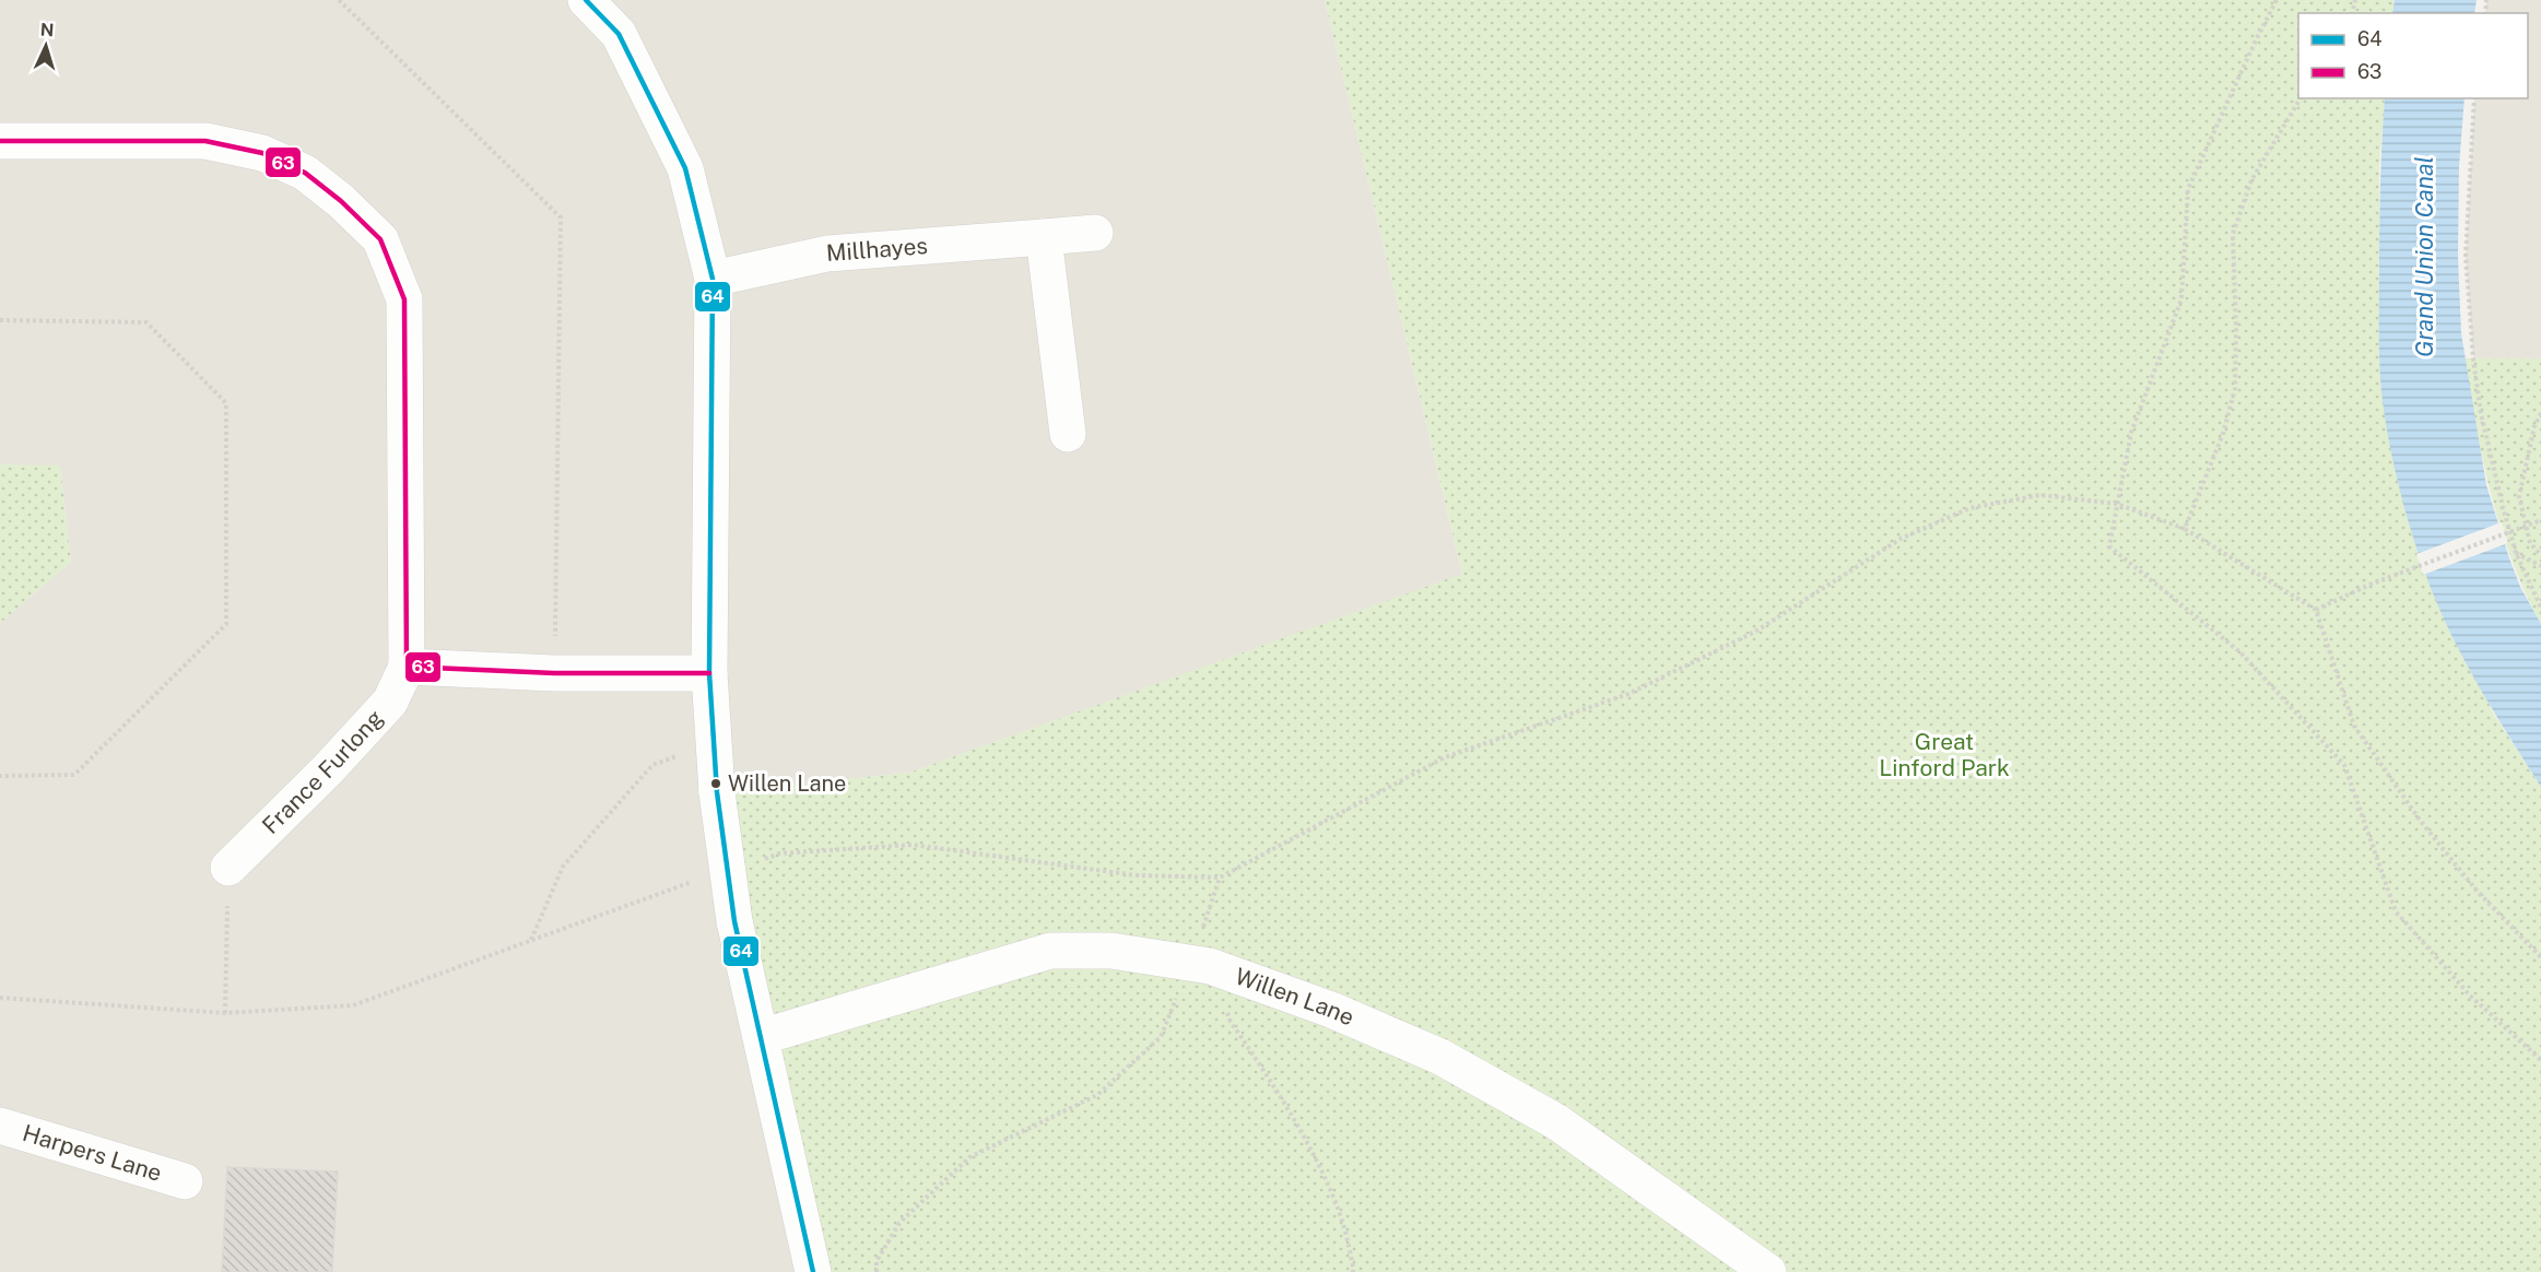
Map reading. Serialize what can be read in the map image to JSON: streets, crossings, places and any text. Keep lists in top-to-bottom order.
{
  "streets": {
    "street": [
      "Millhayes",
      "France Furlong",
      "Willen Lane",
      "Harpers Lane"
    ]
  },
  "water": ["Grand Union Canal"],
  "parks": ["Great Linford Park"],
  "places": ["Willen Lane"],
  "lines": ["transit line 64", "transit line 63"],
  "legend": ["64", "63"],
  "north": "top"
}
